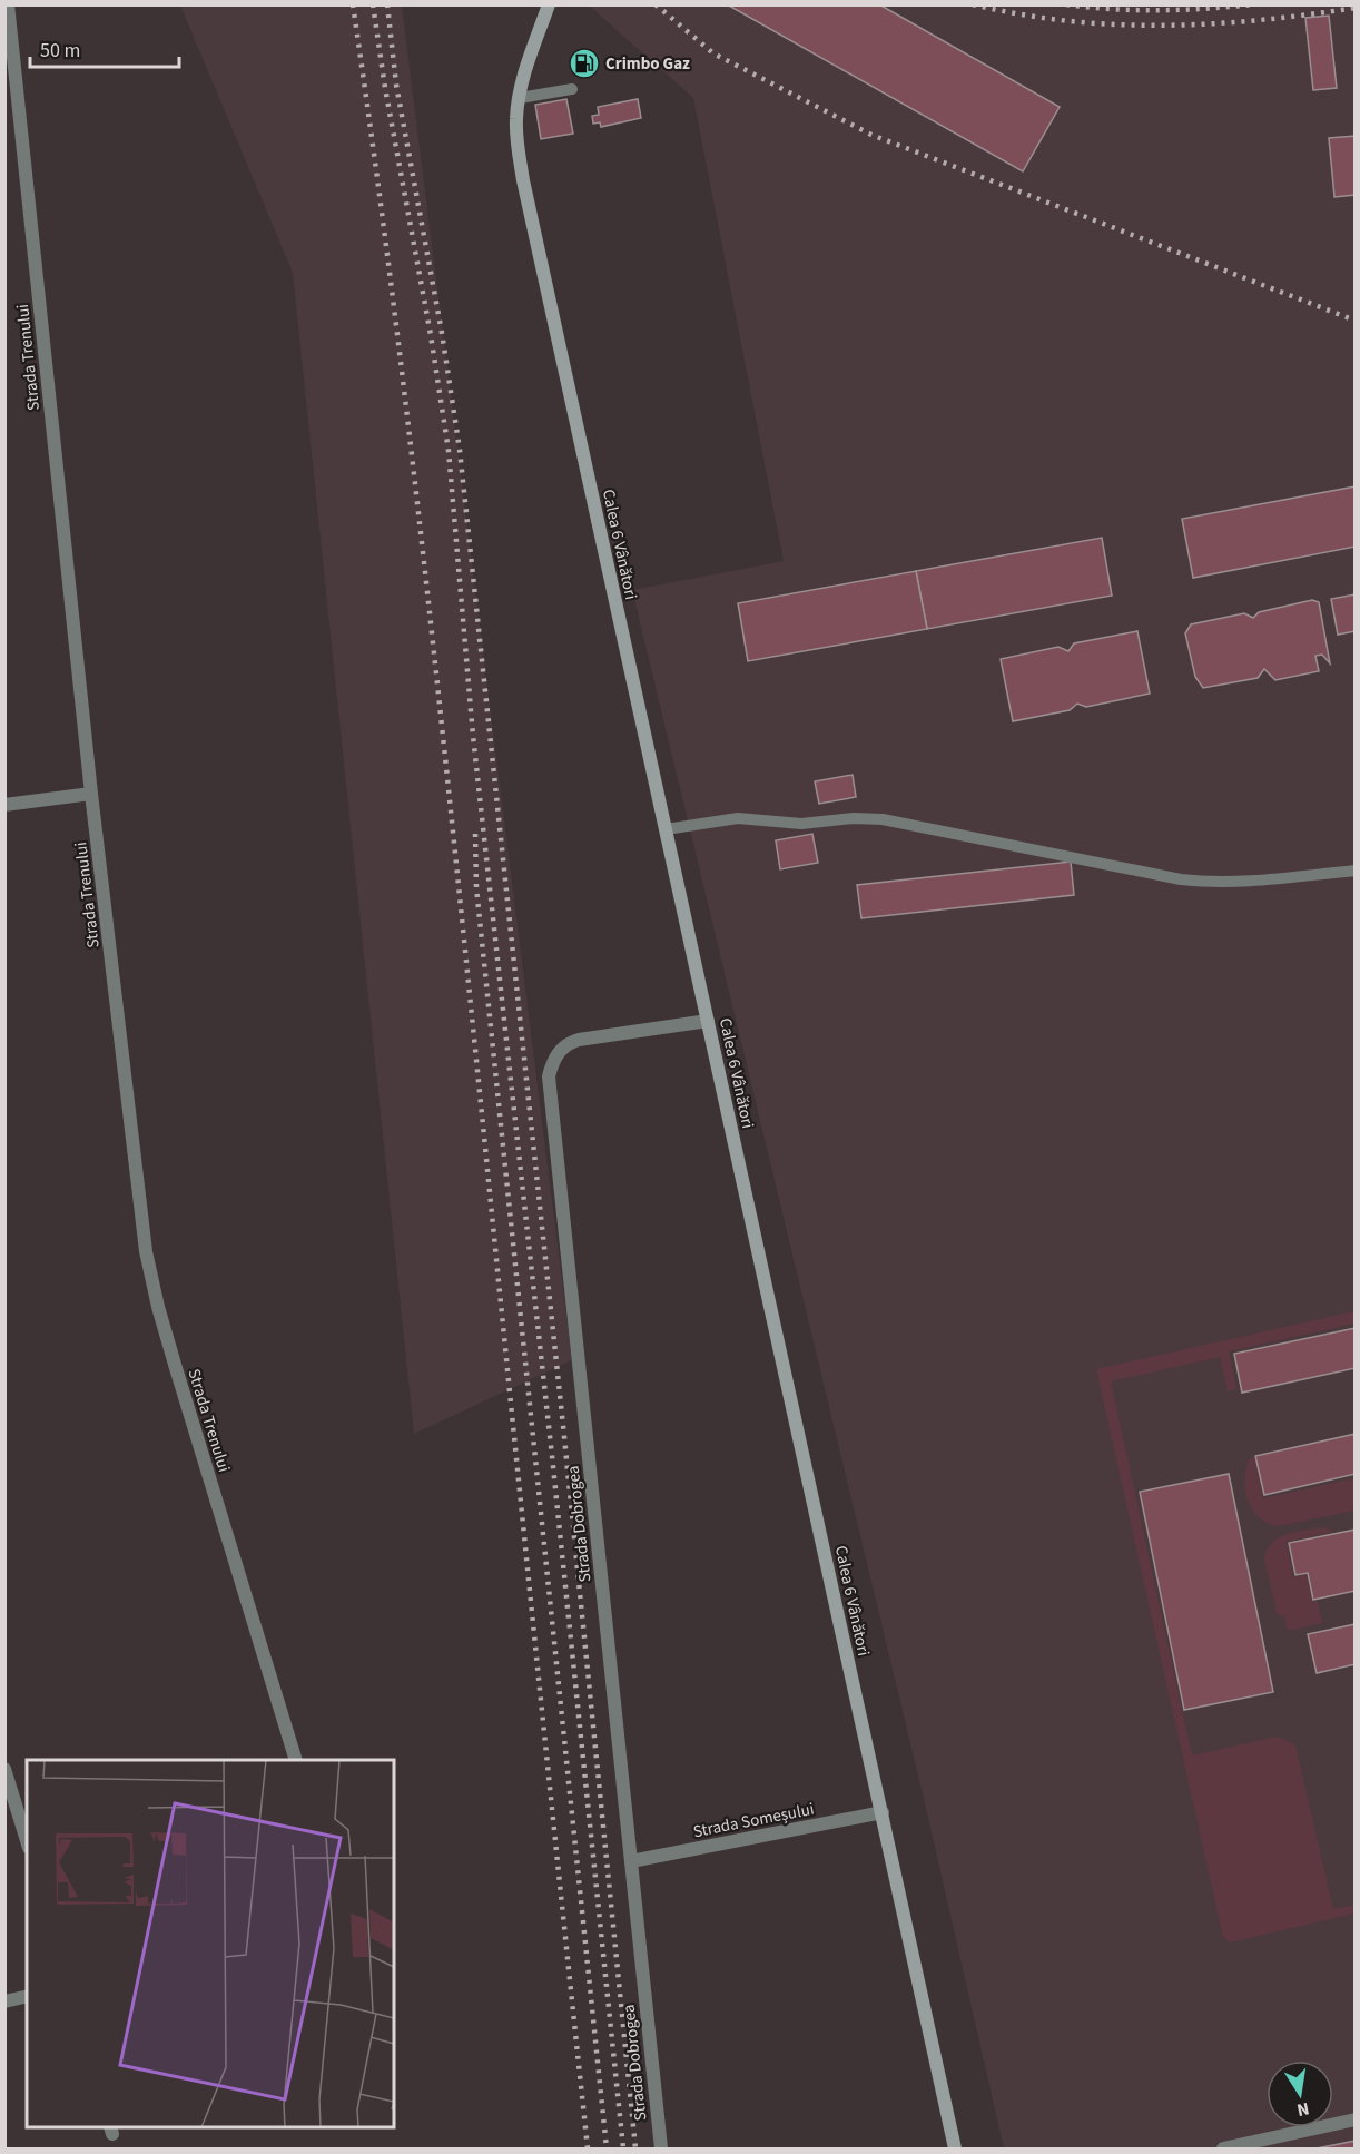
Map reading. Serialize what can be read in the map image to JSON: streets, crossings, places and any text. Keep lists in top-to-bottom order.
{
  "streets": {
    "main road": ["Calea 6 Vânători"],
    "street": ["Strada Trenului", "Strada Dobrogea", "Strada Someșului"]
  },
  "crossings": [
    ["Calea 6 Vânători", "Strada Dobrogea"],
    ["Calea 6 Vânători", "Strada Someșului"],
    ["Strada Dobrogea", "Strada Someșului"]
  ],
  "places": {
    "fuel station": ["Crimbo Gaz"]
  },
  "scale_bar": "50 m",
  "north": "bottom"
}
